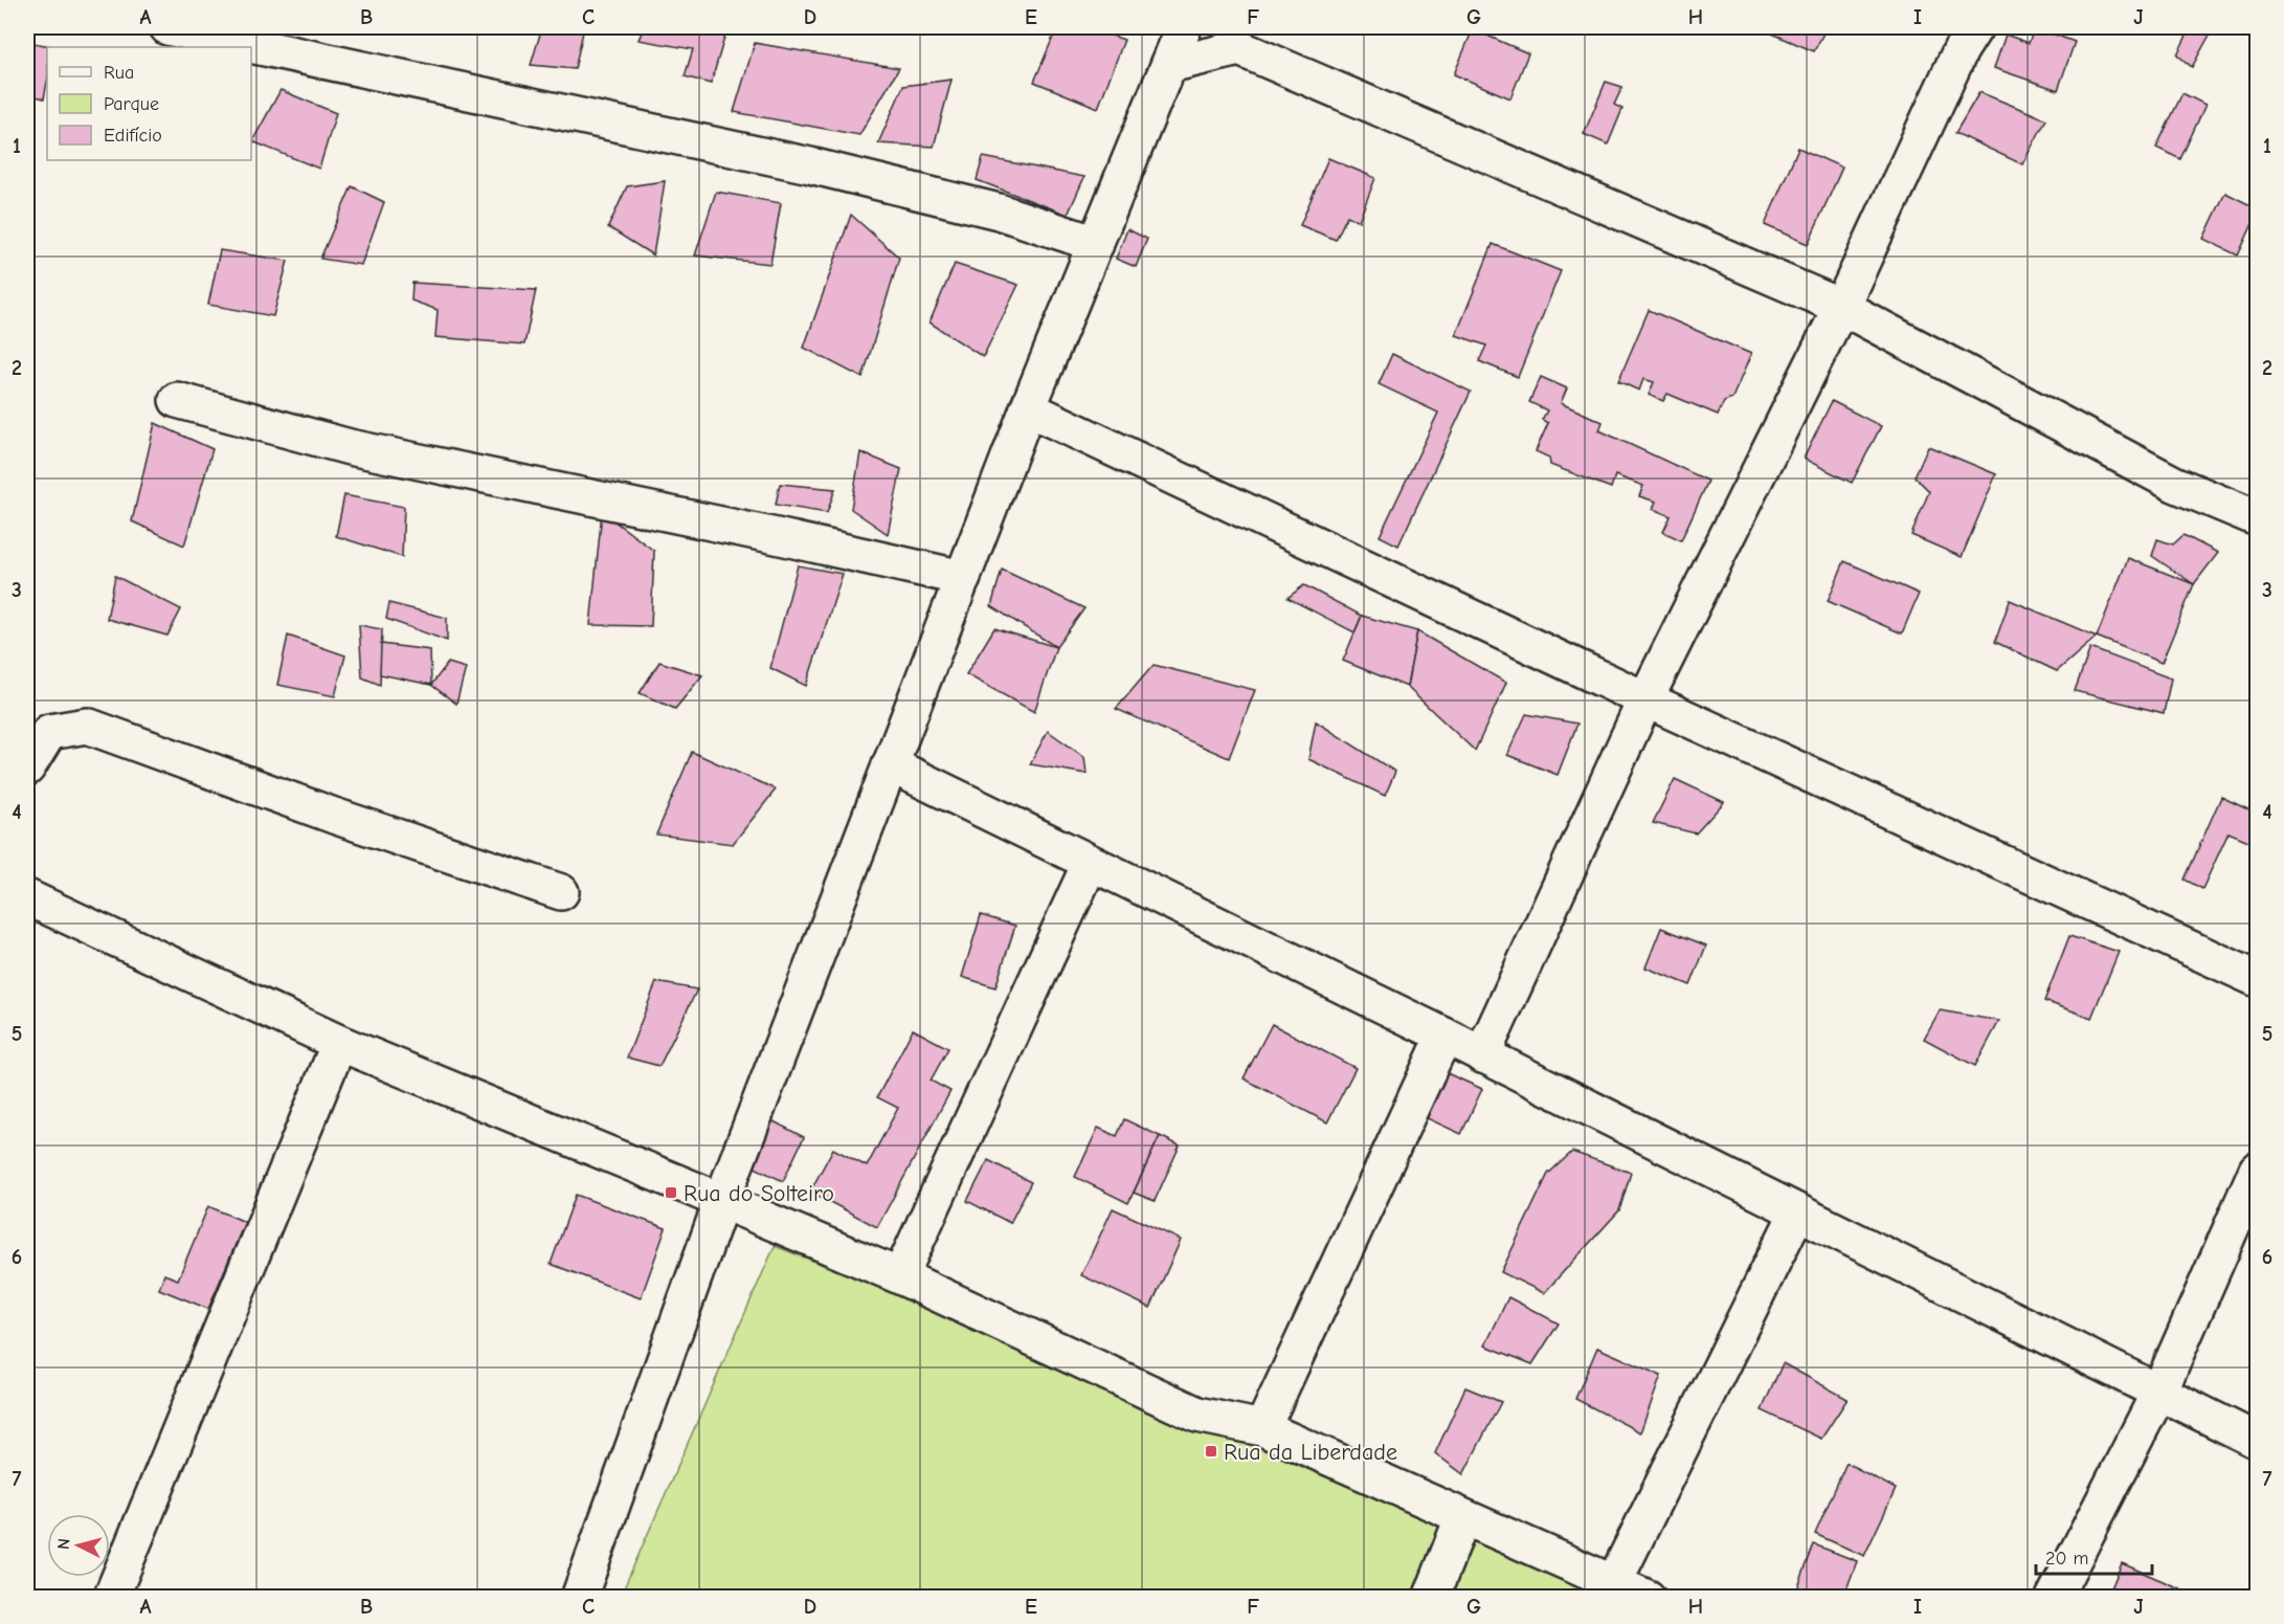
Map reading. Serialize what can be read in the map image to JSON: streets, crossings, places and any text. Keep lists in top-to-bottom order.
{
  "places": {
    "transit": ["Rua do Solteiro", "Rua da Liberdade"]
  },
  "legend": ["Rua", "Parque", "Edifício"],
  "scale_bar": "20 m",
  "north": "left",
  "grid": {
    "columns": [
      "A",
      "B",
      "C",
      "D",
      "E",
      "F",
      "G",
      "H",
      "I",
      "J"
    ],
    "rows": [
      "1",
      "2",
      "3",
      "4",
      "5",
      "6",
      "7"
    ]
  }
}
